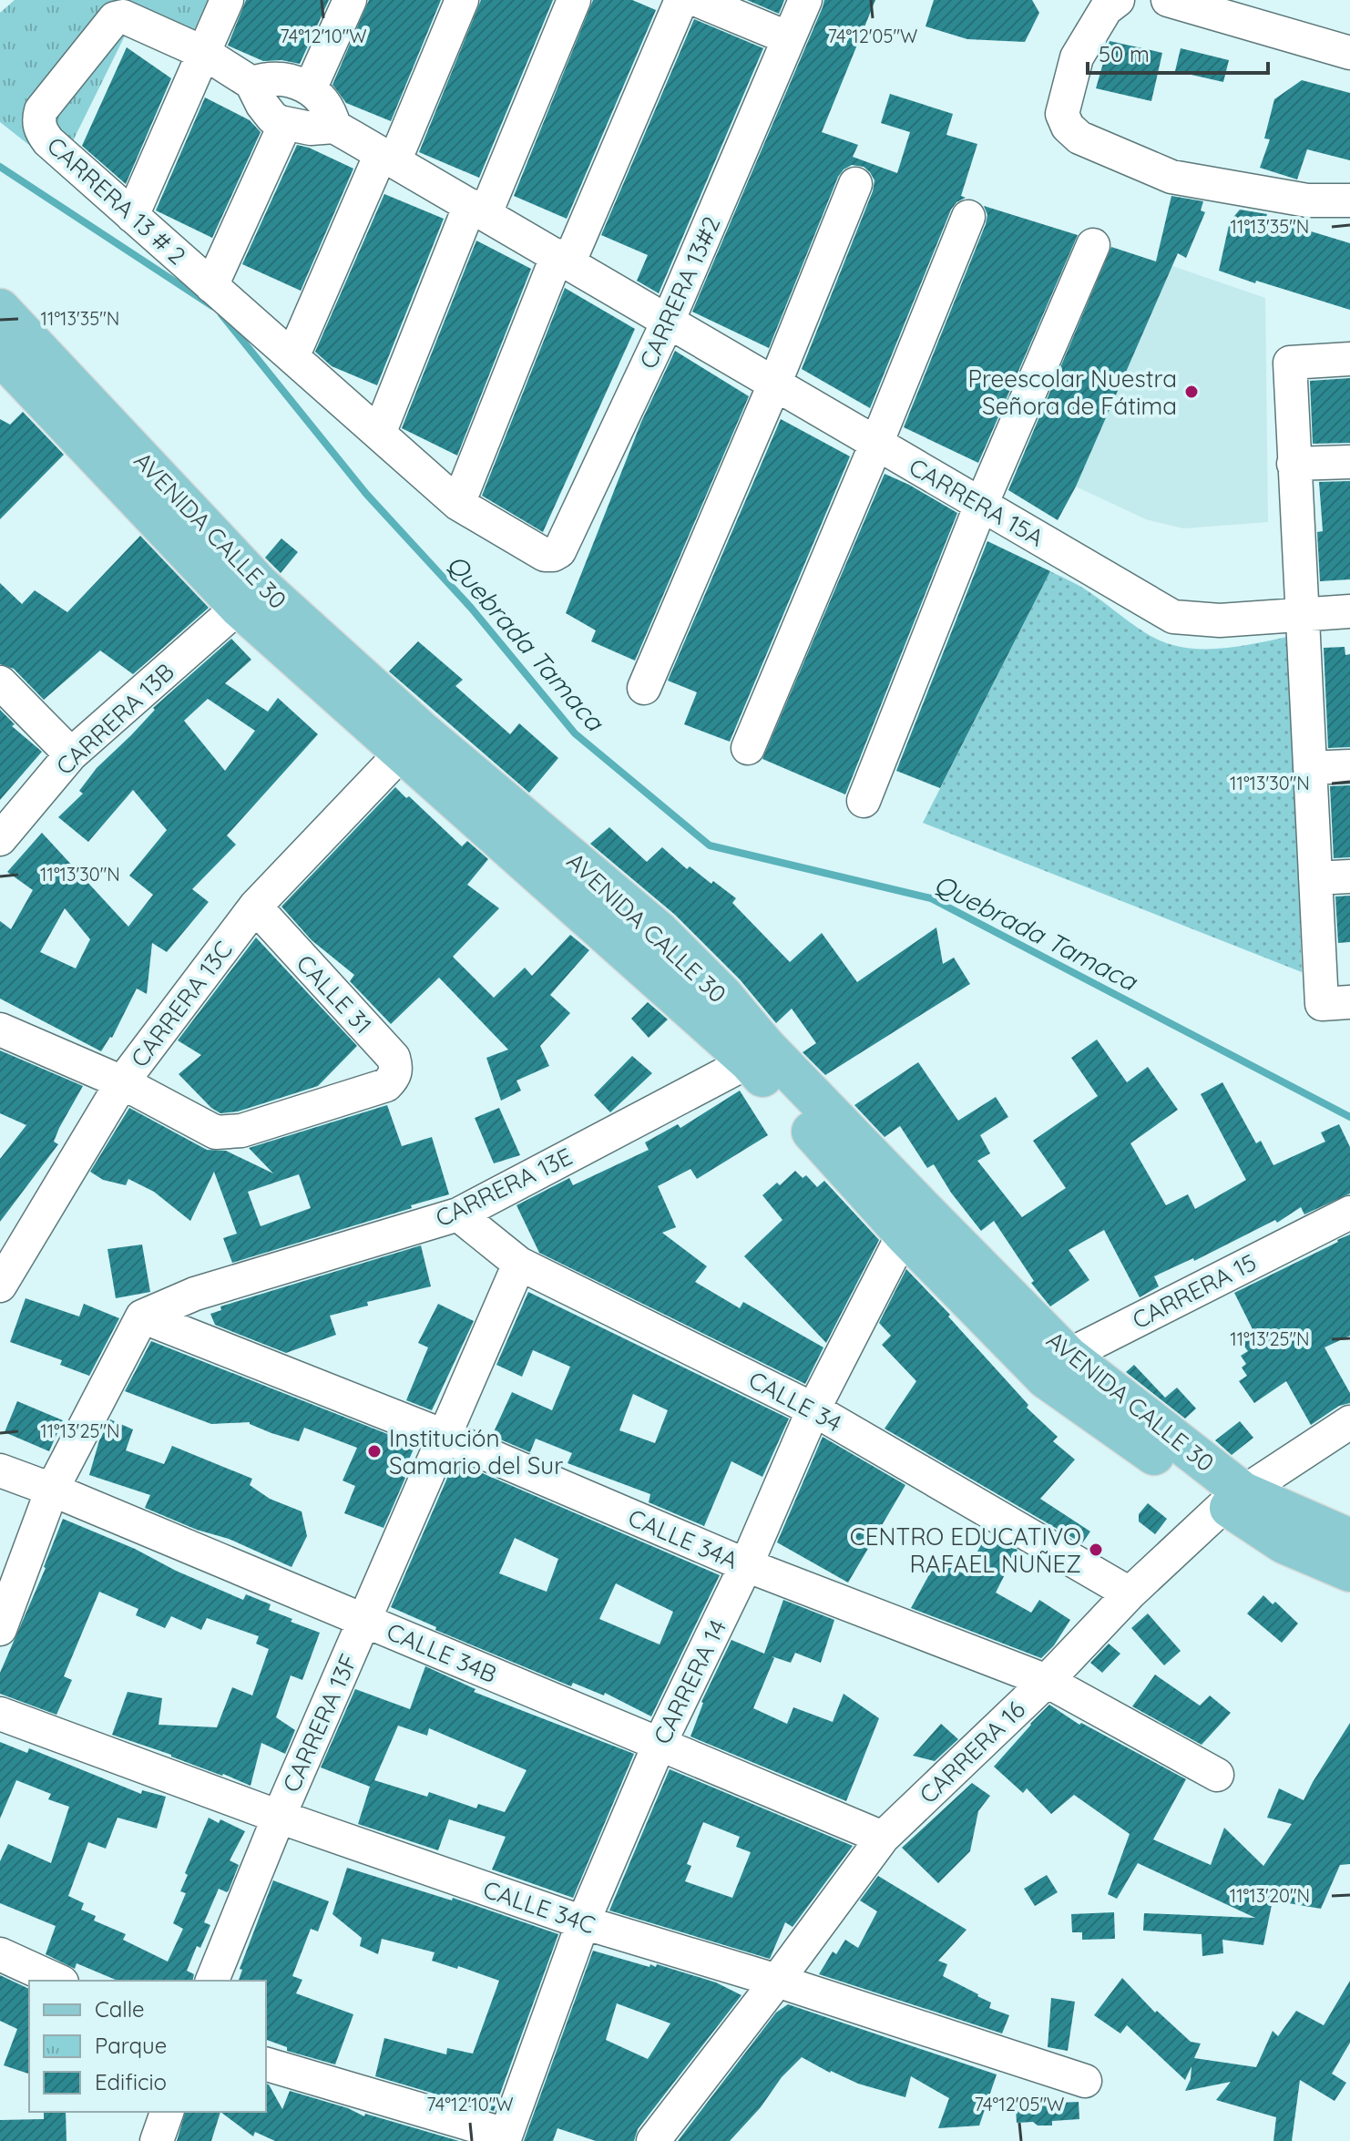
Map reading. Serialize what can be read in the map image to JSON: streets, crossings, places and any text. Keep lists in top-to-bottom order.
{
  "streets": {
    "main road": ["AVENIDA CALLE 30"],
    "street": [
      "CARRERA 13 # 2",
      "CARRERA 13#2",
      "CARRERA 15A",
      "CARRERA 13B",
      "CALLE 31",
      "CARRERA 13C",
      "CARRERA 13E",
      "CARRERA 15",
      "CALLE 34",
      "CALLE 34A",
      "CALLE 34B",
      "CARRERA 14",
      "CARRERA 13F",
      "CARRERA 16",
      "CALLE 34C"
    ]
  },
  "crossings": [
    ["CARRERA 13 # 2", "CARRERA 13#2"],
    ["CARRERA 13#2", "CARRERA 15A"],
    ["AVENIDA CALLE 30", "CARRERA 13B"],
    ["AVENIDA CALLE 30", "CARRERA 13C"],
    ["AVENIDA CALLE 30", "CARRERA 13E"],
    ["AVENIDA CALLE 30", "CARRERA 15"],
    ["AVENIDA CALLE 30", "CARRERA 14"],
    ["AVENIDA CALLE 30", "CARRERA 16"],
    ["CALLE 31", "CARRERA 13C"],
    ["CARRERA 13E", "CALLE 34"],
    ["CARRERA 13E", "CALLE 34A"],
    ["CALLE 34", "CARRERA 14"],
    ["CALLE 34", "CARRERA 13F"],
    ["CALLE 34", "CARRERA 16"],
    ["CALLE 34A", "CARRERA 14"],
    ["CALLE 34A", "CARRERA 13F"],
    ["CALLE 34A", "CARRERA 16"],
    ["CALLE 34B", "CARRERA 14"],
    ["CALLE 34B", "CARRERA 13F"],
    ["CALLE 34B", "CARRERA 16"],
    ["CARRERA 14", "CALLE 34C"],
    ["CARRERA 13F", "CALLE 34C"],
    ["CARRERA 16", "CALLE 34C"]
  ],
  "water": ["Quebrada Tamaca"],
  "places": ["Preescolar Nuestra Señora de Fátima", "Institución Samario del Sur", "CENTRO EDUCATIVO RAFAEL NUÑEZ"],
  "legend": ["Calle", "Parque", "Edificio"],
  "scale_bar": "50 m",
  "coordinates": [
    "74°12'10\"W",
    "74°12'05\"W",
    "11°13'35\"N",
    "11°13'30\"N",
    "11°13'25\"N",
    "11°13'20\"N"
  ]
}
